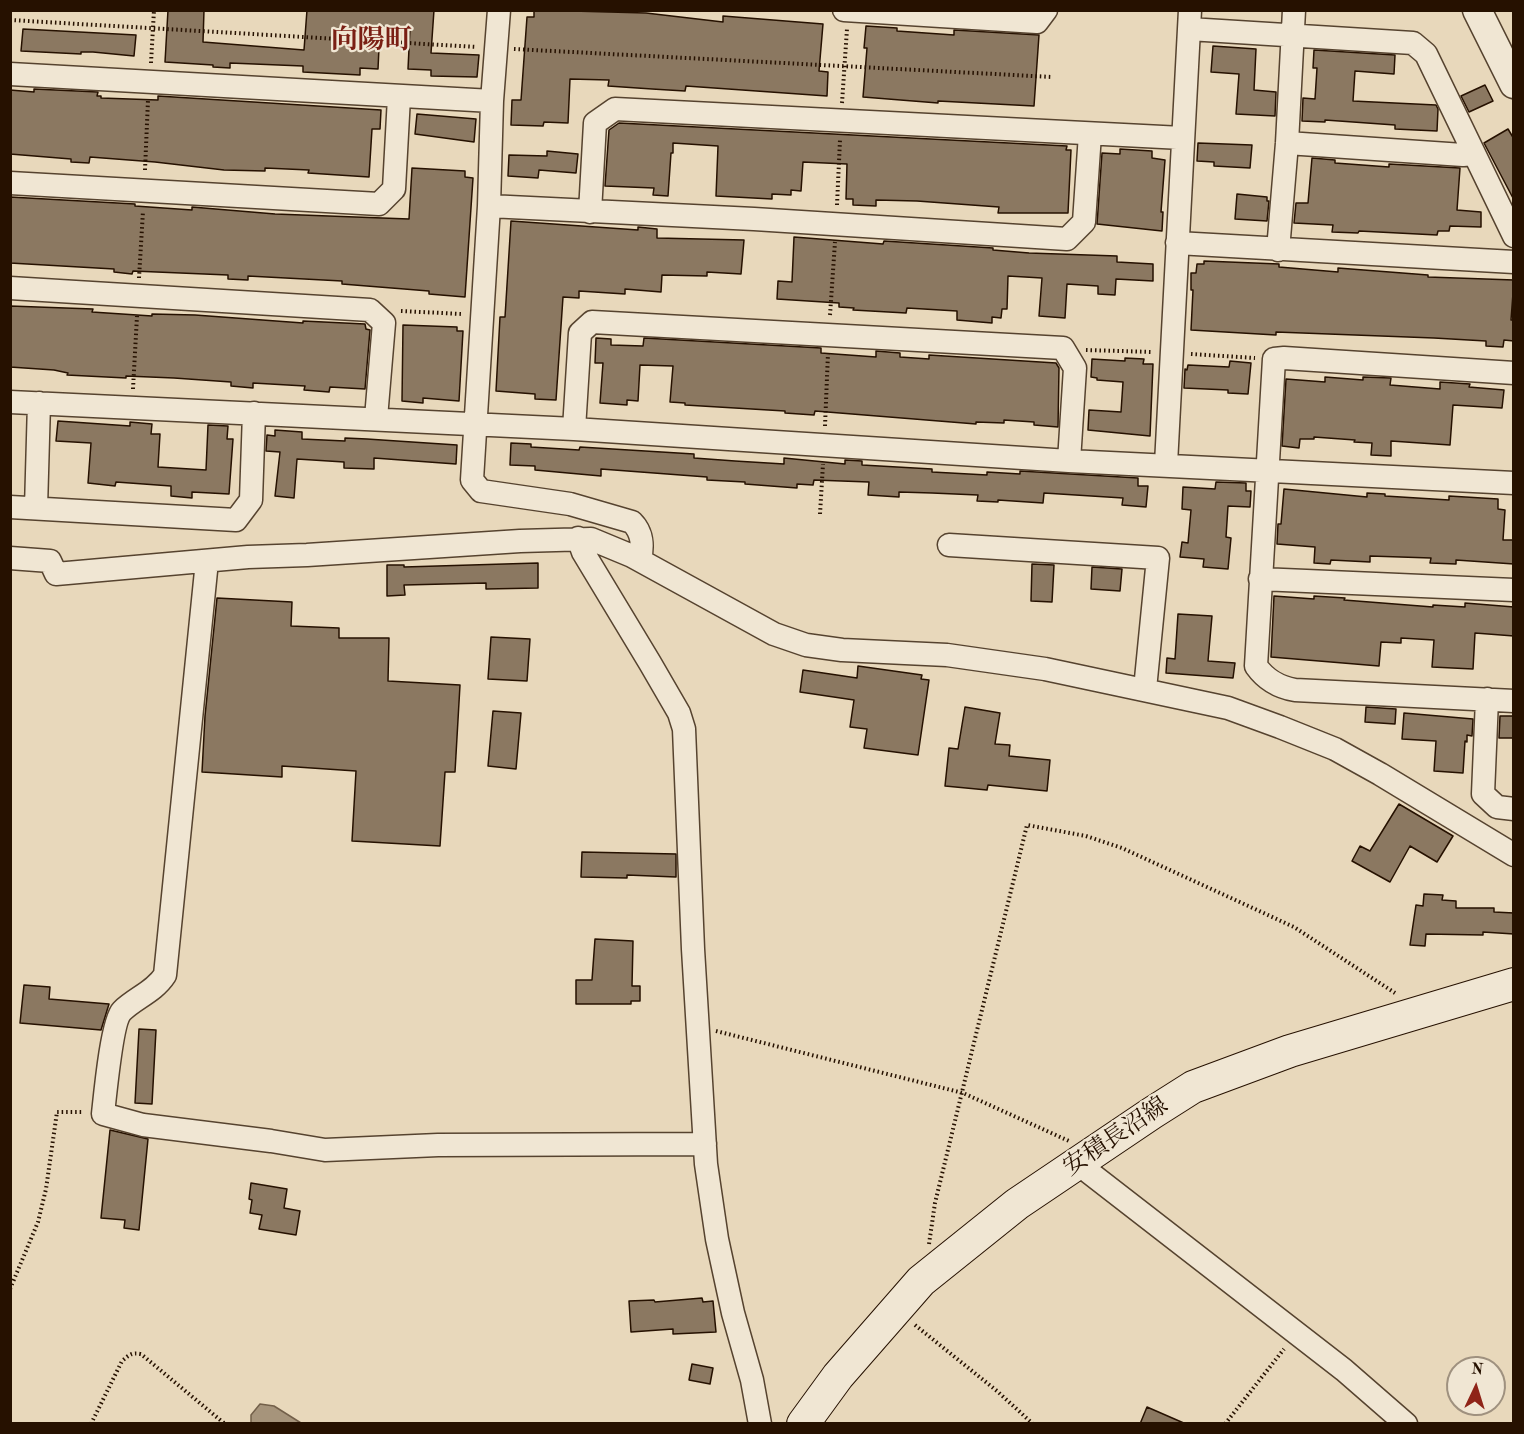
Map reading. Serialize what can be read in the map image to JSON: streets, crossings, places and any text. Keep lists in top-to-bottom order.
{
  "streets": {
    "main road": ["安積長沼線"]
  },
  "districts": ["向陽町"],
  "north": "top"
}
